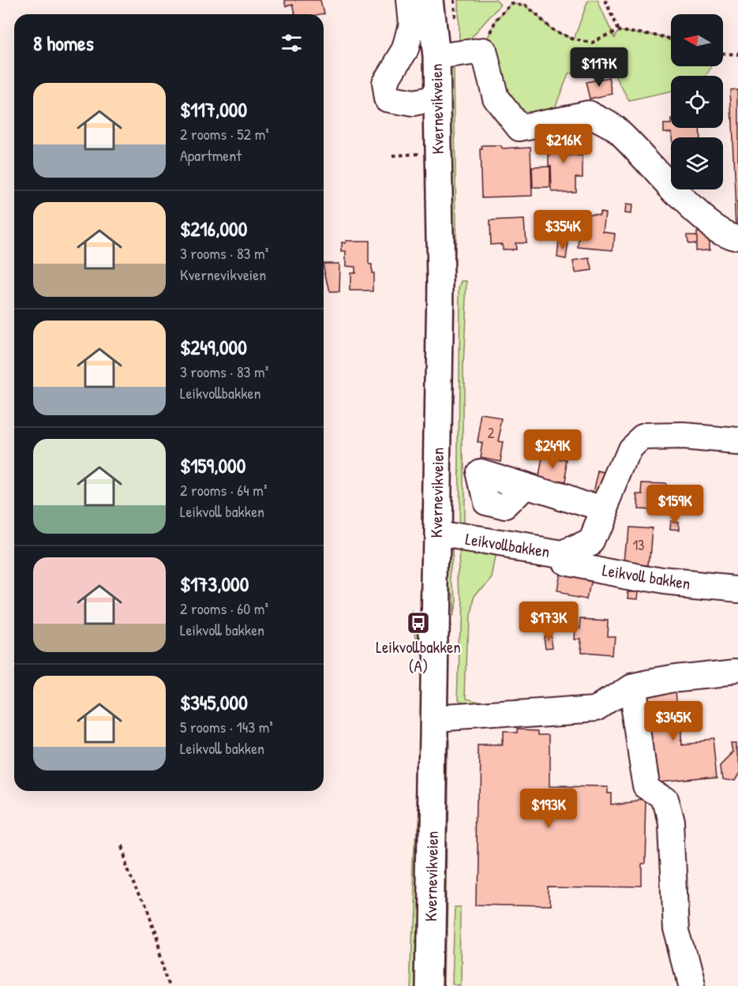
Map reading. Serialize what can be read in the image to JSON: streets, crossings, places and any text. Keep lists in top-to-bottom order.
{
  "streets": {
    "main road": ["Kvernevikveien"],
    "street": ["Leikvollbakken", "Leikvoll bakken"]
  },
  "crossings": [
    ["Kvernevikveien", "Leikvollbakken"],
    ["Leikvollbakken", "Leikvoll bakken"]
  ],
  "places": {
    "bus stop": ["Leikvollbakken (A)"]
  },
  "house_numbers": ["2", "13"],
  "north": "left",
  "page": {
    "heading": "8 homes",
    "price": [
      "$117K",
      "$216K",
      "$354K",
      "$249K",
      "$159K",
      "$173K",
      "$345K",
      "$193K"
    ],
    "list": [
      {
        "name": "$117,000",
        "note": "2 rooms · 52 m² · Apartment"
      },
      {
        "name": "$216,000",
        "note": "3 rooms · 83 m² · Kvernevikveien"
      },
      {
        "name": "$249,000",
        "note": "3 rooms · 83 m² · Leikvollbakken"
      },
      {
        "name": "$159,000",
        "note": "2 rooms · 64 m² · Leikvoll bakken"
      },
      {
        "name": "$173,000",
        "note": "2 rooms · 60 m² · Leikvoll bakken"
      },
      {
        "name": "$345,000",
        "note": "5 rooms · 143 m² · Leikvoll bakken"
      }
    ]
  }
}
